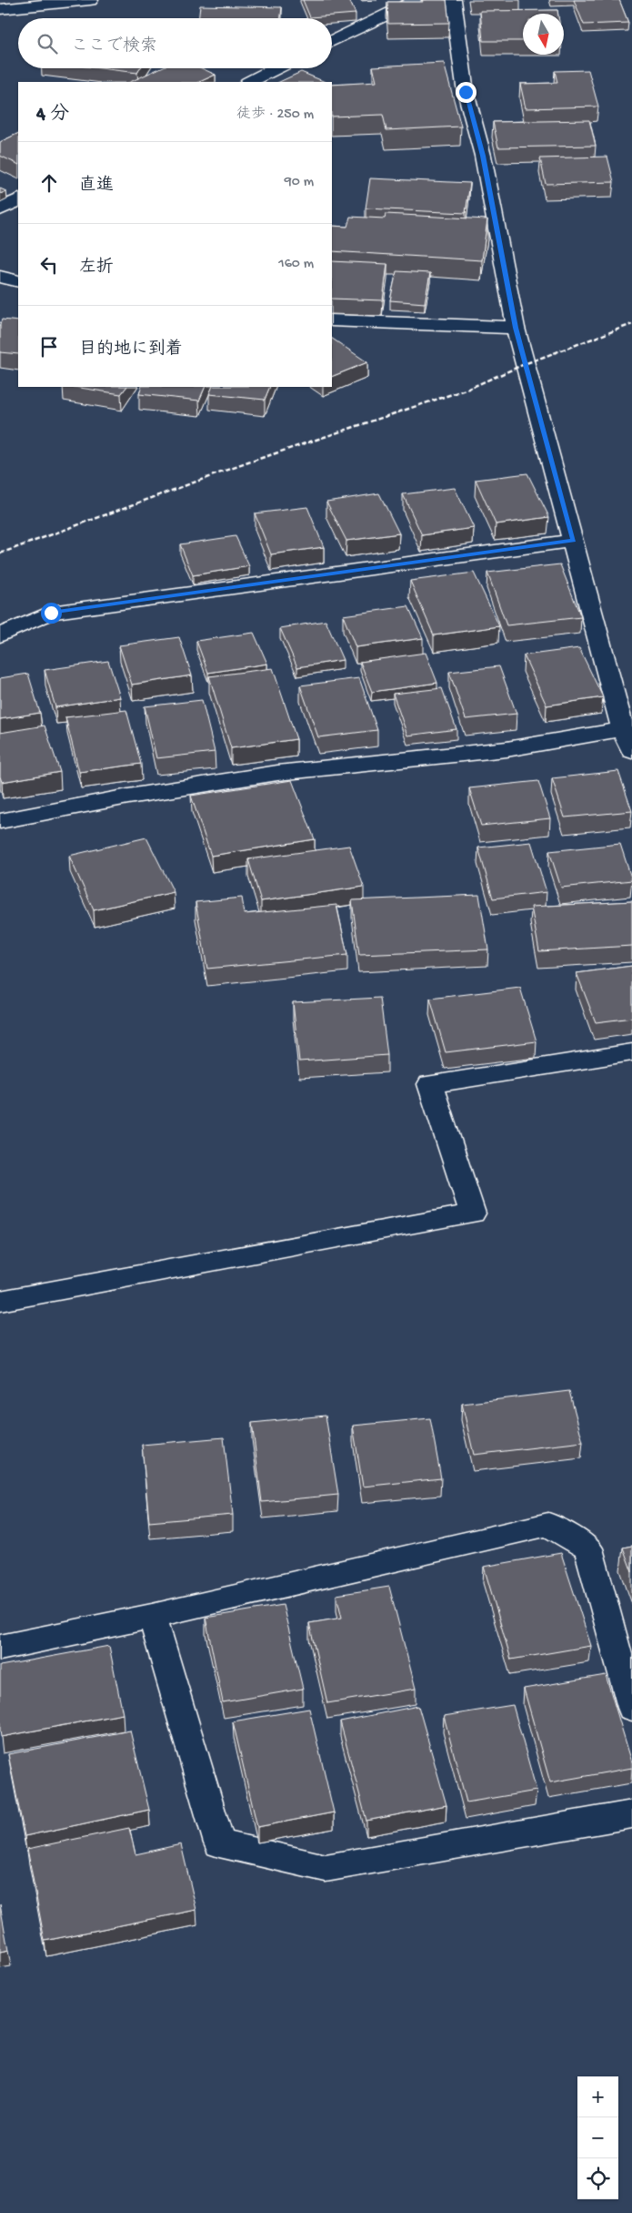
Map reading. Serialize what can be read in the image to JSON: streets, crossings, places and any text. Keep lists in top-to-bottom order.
{
  "north": "bottom",
  "page": {
    "search": "ここで検索",
    "heading": ["4 分", "徒歩 · 250 m"],
    "list": [
      ["直進", "90 m"],
      ["左折", "160 m"],
      "目的地に到着"
    ],
    "map_buttons": ["+", "−"]
  }
}
